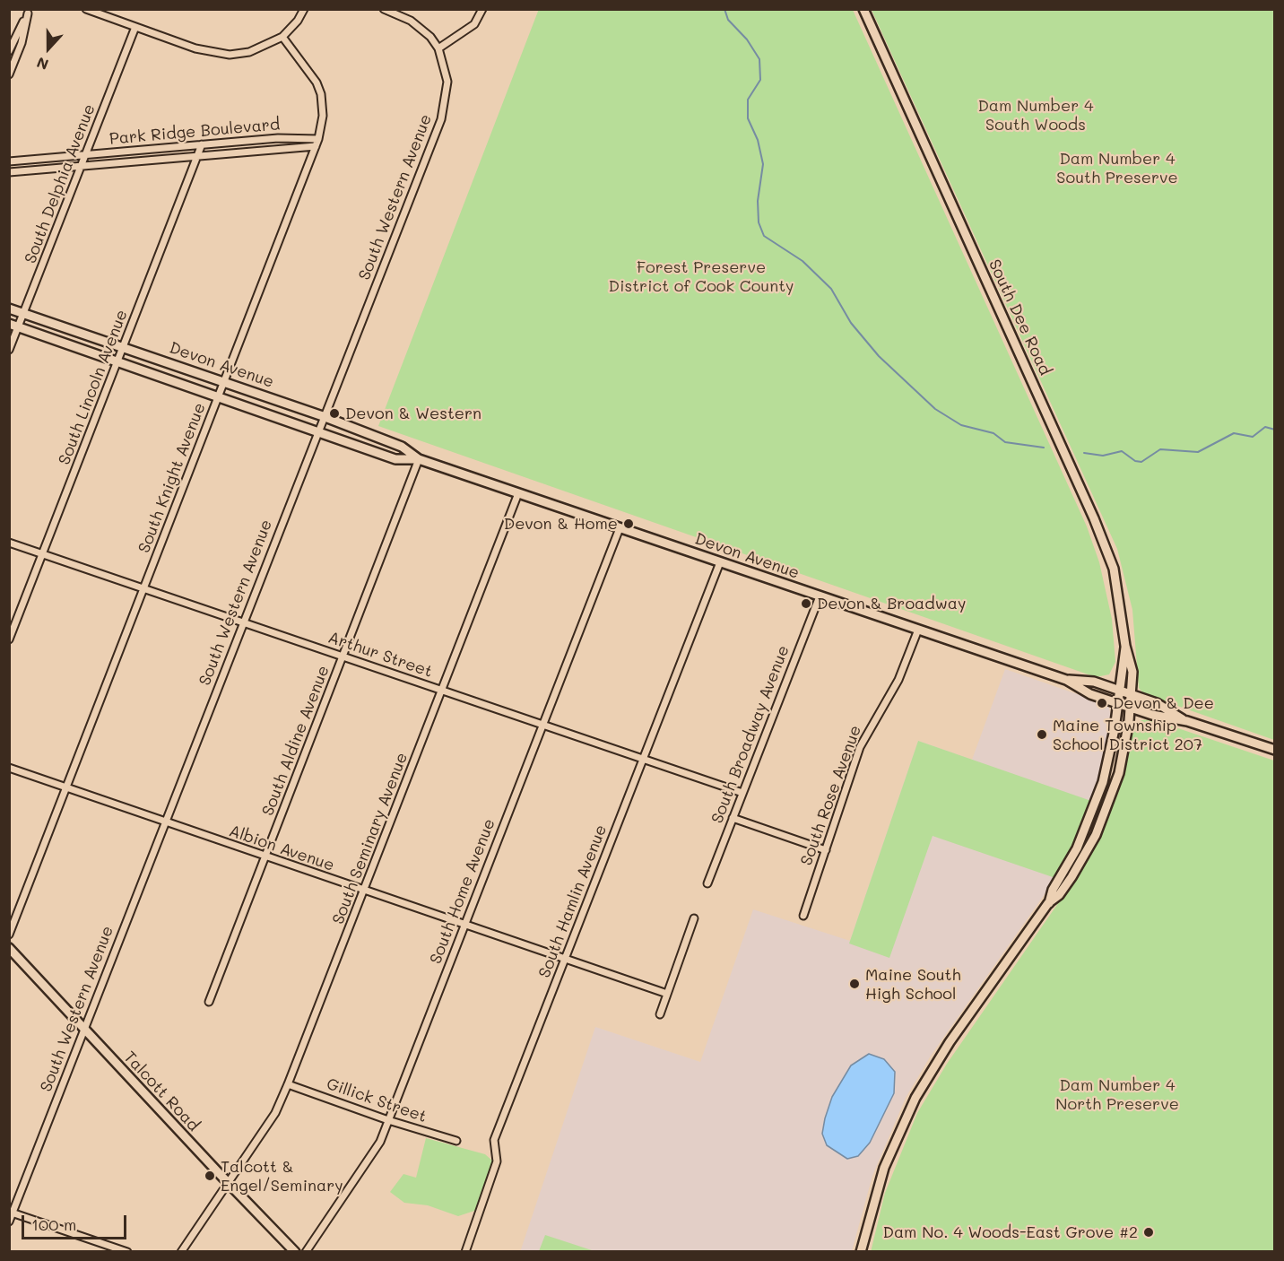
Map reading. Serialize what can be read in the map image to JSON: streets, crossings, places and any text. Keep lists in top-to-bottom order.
{
  "streets": {
    "street": [
      "Park Ridge Boulevard",
      "South Delphia Avenue",
      "South Western Avenue",
      "South Dee Road",
      "Devon Avenue",
      "South Lincoln Avenue",
      "South Knight Avenue",
      "Arthur Street",
      "South Broadway Avenue",
      "South Aldine Avenue",
      "South Rose Avenue",
      "South Seminary Avenue",
      "Albion Avenue",
      "South Home Avenue",
      "South Hamlin Avenue",
      "Talcott Road",
      "Gillick Street"
    ]
  },
  "crossings": [
    ["Park Ridge Boulevard", "South Delphia Avenue"],
    ["Park Ridge Boulevard", "South Lincoln Avenue"],
    ["Park Ridge Boulevard", "South Knight Avenue"],
    ["South Delphia Avenue", "Devon Avenue"],
    ["South Western Avenue", "Devon Avenue"],
    ["South Western Avenue", "Arthur Street"],
    ["South Western Avenue", "Albion Avenue"],
    ["South Western Avenue", "Talcott Road"],
    ["South Dee Road", "Devon Avenue"],
    ["Devon Avenue", "South Lincoln Avenue"],
    ["Devon Avenue", "South Knight Avenue"],
    ["Devon Avenue", "South Broadway Avenue"],
    ["Devon Avenue", "South Aldine Avenue"],
    ["Devon Avenue", "South Rose Avenue"],
    ["Devon Avenue", "South Seminary Avenue"],
    ["Devon Avenue", "South Home Avenue"],
    ["Devon Avenue", "South Hamlin Avenue"],
    ["South Lincoln Avenue", "Arthur Street"],
    ["South Knight Avenue", "Arthur Street"],
    ["South Knight Avenue", "Albion Avenue"],
    ["Arthur Street", "South Broadway Avenue"],
    ["Arthur Street", "South Aldine Avenue"],
    ["Arthur Street", "South Seminary Avenue"],
    ["Arthur Street", "South Home Avenue"],
    ["Arthur Street", "South Hamlin Avenue"],
    ["South Aldine Avenue", "Albion Avenue"],
    ["South Seminary Avenue", "Albion Avenue"],
    ["South Seminary Avenue", "Talcott Road"],
    ["South Seminary Avenue", "Gillick Street"],
    ["Albion Avenue", "South Home Avenue"],
    ["Albion Avenue", "South Hamlin Avenue"],
    ["South Home Avenue", "Gillick Street"]
  ],
  "parks": [
    "Dam Number 4 South Woods",
    "Dam Number 4 South Preserve",
    "Forest Preserve District of Cook County",
    "Dam Number 4 North Preserve"
  ],
  "places": [
    "Devon & Western",
    "Devon & Home",
    "Devon & Broadway",
    "Devon & Dee",
    "Maine Township School District 207",
    "Maine South High School",
    "Talcott & Engel/Seminary",
    "Dam No. 4 Woods-East Grove #2"
  ],
  "scale_bar": "100 m",
  "north": "bottom"
}
